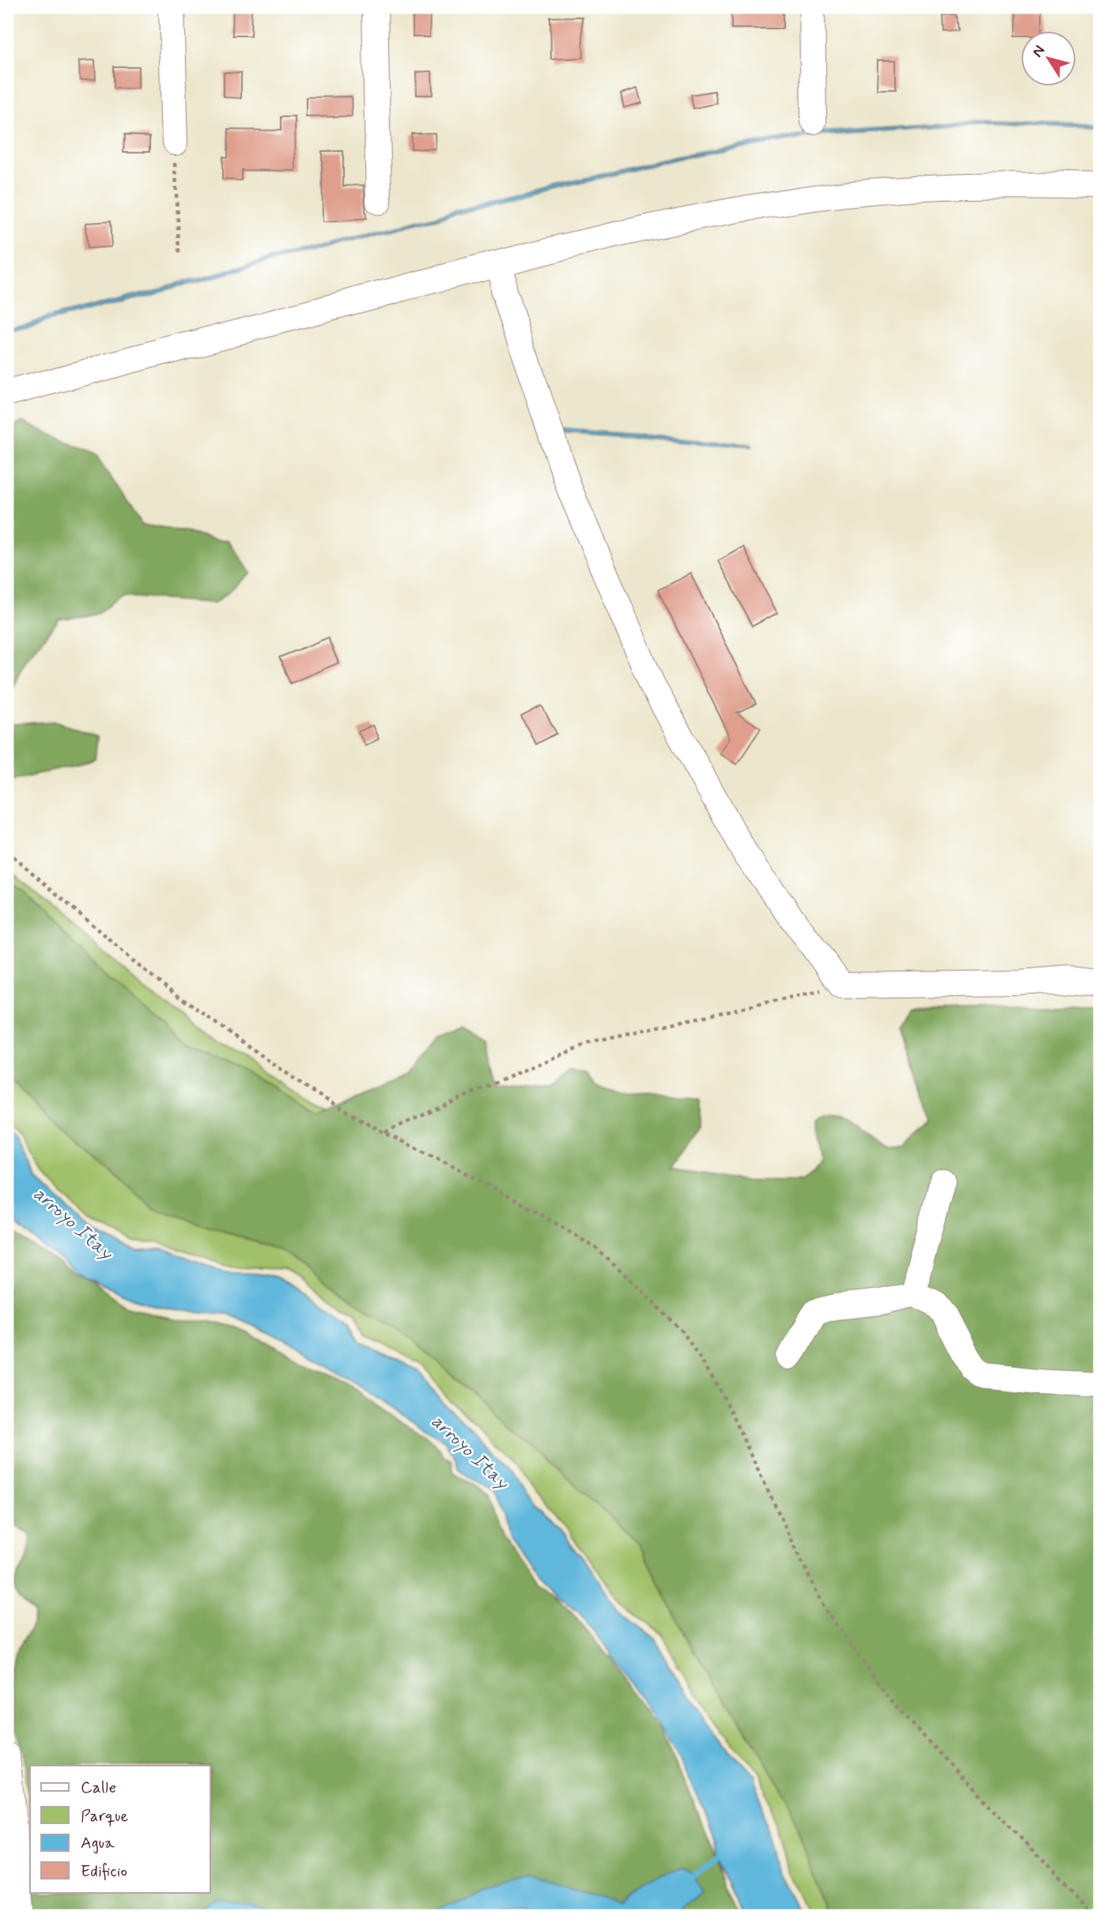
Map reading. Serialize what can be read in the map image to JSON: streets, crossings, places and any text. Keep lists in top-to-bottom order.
{
  "water": ["arroyo Itay"],
  "legend": [
    "Calle",
    "Parque",
    "Agua",
    "Edificio"
  ],
  "north": "top left"
}
